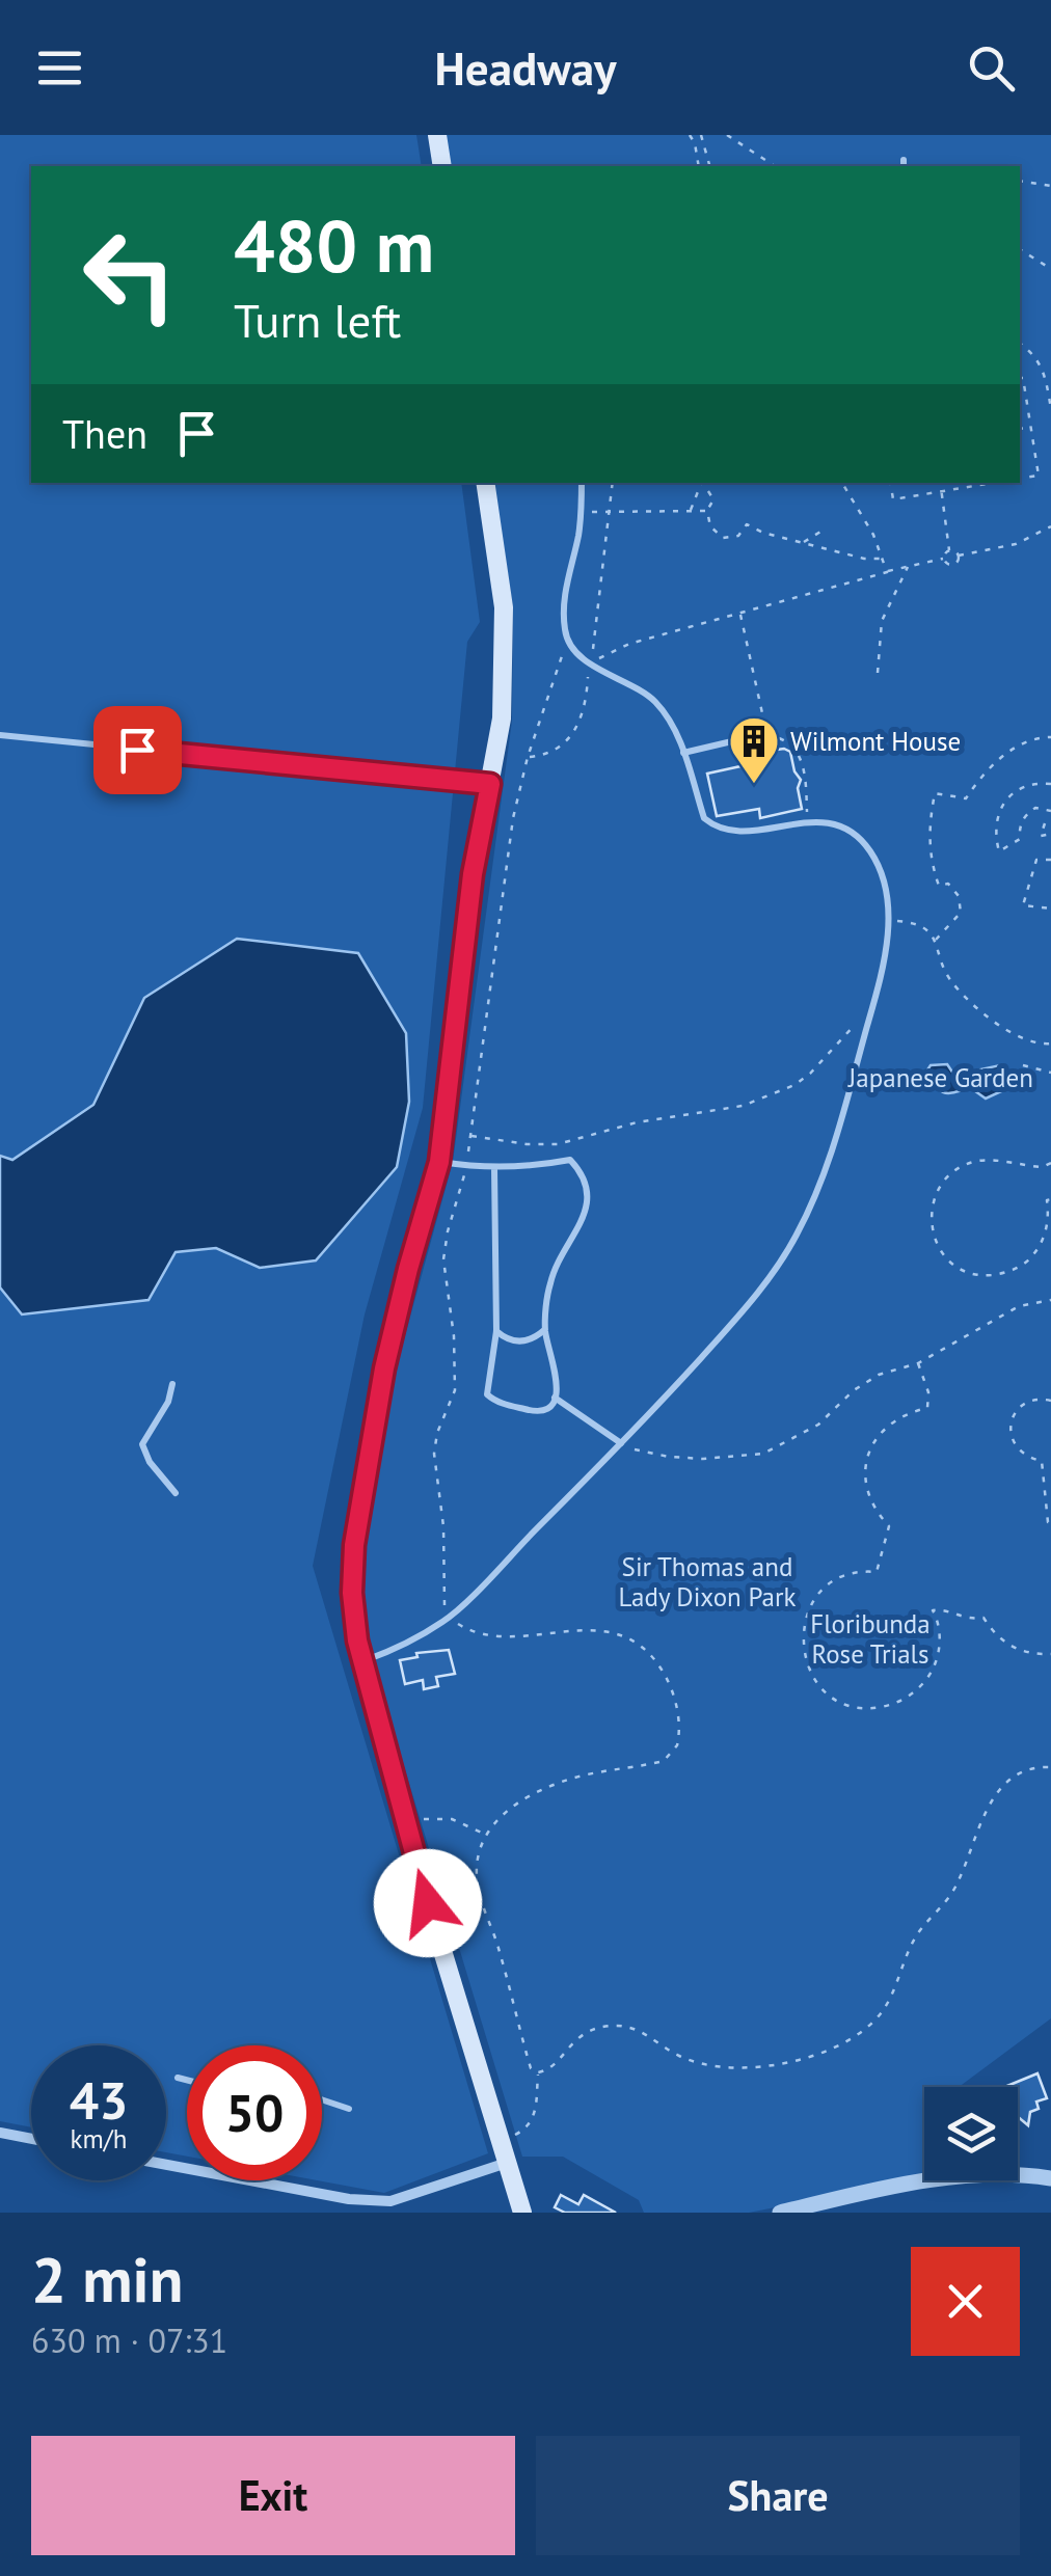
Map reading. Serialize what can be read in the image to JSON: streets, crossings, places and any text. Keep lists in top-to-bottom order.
{
  "parks": ["Japanese Garden", "Sir Thomas and Lady Dixon Park", "Floribunda Rose Trials"],
  "places": {
    "building": ["Wilmont House"]
  },
  "page": {
    "header": "Headway",
    "turn": ["480 m", "Turn left"],
    "then": "Then",
    "speed": "43 km/h",
    "limit": "50",
    "heading": ["2 min", "630 m · 07:31"],
    "buttons": ["Exit", "Share"]
  }
}
